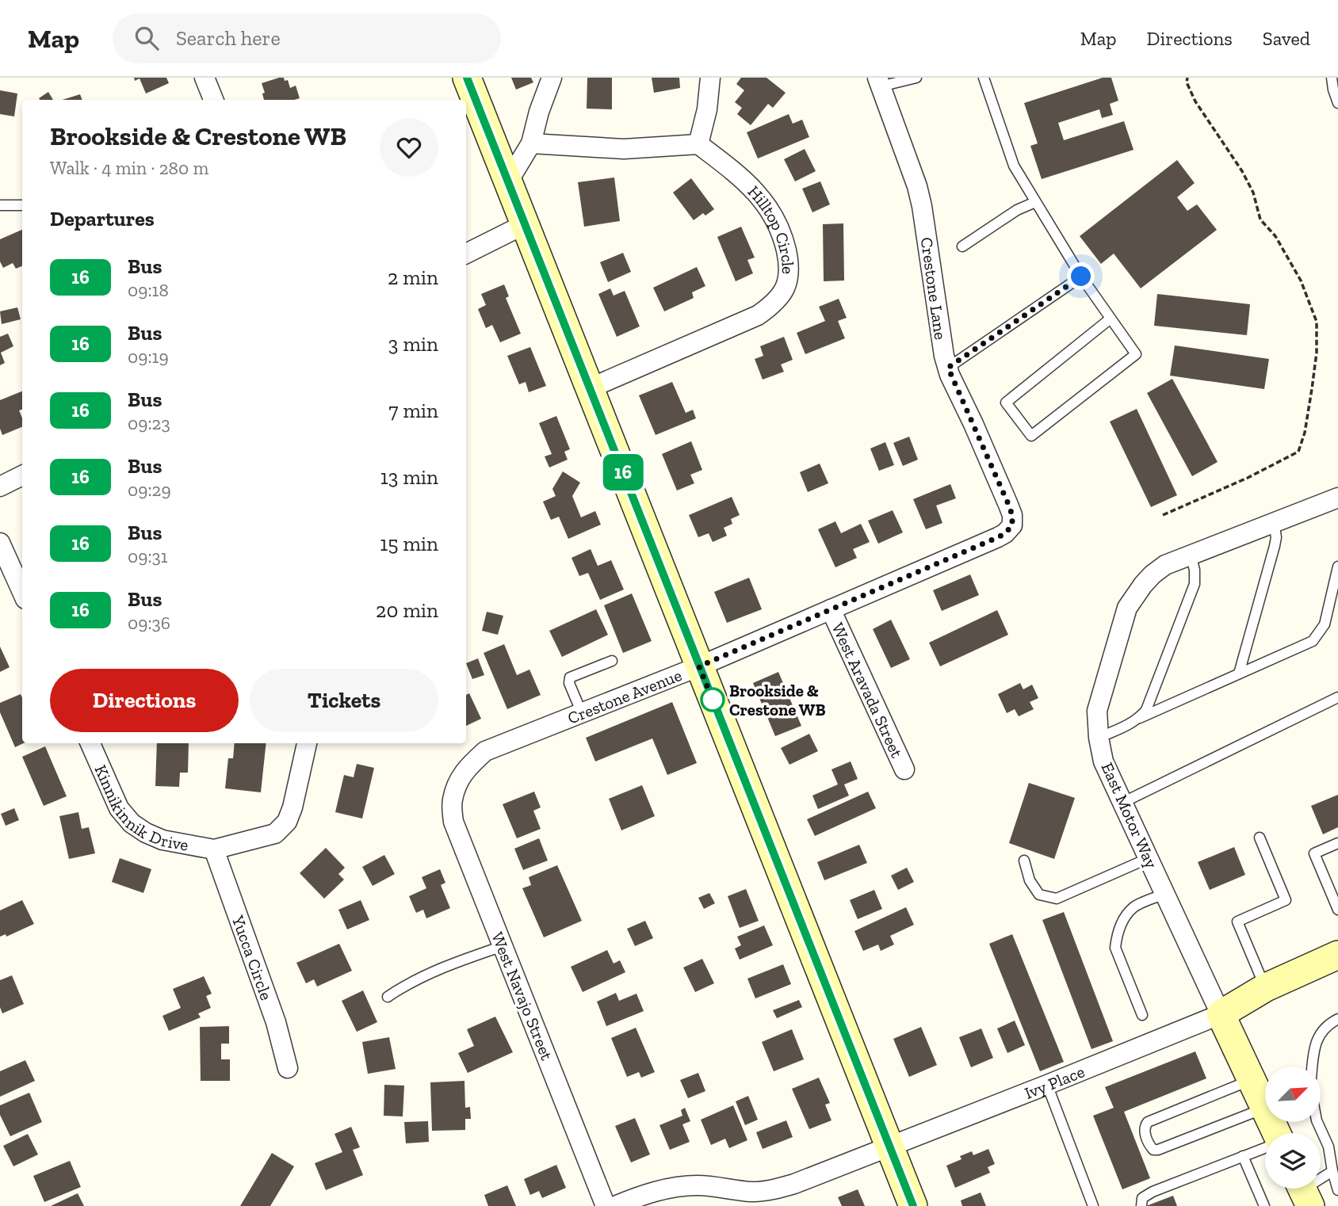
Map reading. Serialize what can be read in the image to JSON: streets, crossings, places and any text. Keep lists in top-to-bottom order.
{
  "streets": {
    "street": [
      "Hilltop Circle",
      "Crestone Lane",
      "West Aravada Street",
      "Crestone Avenue",
      "Kinnikinnik Drive",
      "East Motor Way",
      "Yucca Circle",
      "West Navajo Street",
      "Ivy Place"
    ]
  },
  "crossings": [
    ["Crestone Lane", "Crestone Avenue"],
    ["West Aravada Street", "Crestone Avenue"],
    ["Crestone Avenue", "West Navajo Street"],
    ["Kinnikinnik Drive", "Yucca Circle"],
    ["East Motor Way", "Ivy Place"]
  ],
  "places": ["Brookside & Crestone WB"],
  "lines": ["bus line 16"],
  "north": "top right",
  "page": {
    "header": "Map",
    "search": "Search here",
    "nav": ["Map", "Directions", "Saved"],
    "on_map": "16",
    "heading": [
      ["Brookside & Crestone WB", "Walk · 4 min · 280 m"],
      "Departures"
    ],
    "list": [
      {
        "mark": "16",
        "name": "Bus",
        "note": "09:18",
        "value": "2 min"
      },
      {
        "mark": "16",
        "name": "Bus",
        "note": "09:19",
        "value": "3 min"
      },
      {
        "mark": "16",
        "name": "Bus",
        "note": "09:23",
        "value": "7 min"
      },
      {
        "mark": "16",
        "name": "Bus",
        "note": "09:29",
        "value": "13 min"
      },
      {
        "mark": "16",
        "name": "Bus",
        "note": "09:31",
        "value": "15 min"
      },
      {
        "mark": "16",
        "name": "Bus",
        "note": "09:36",
        "value": "20 min"
      }
    ],
    "buttons": ["Directions", "Tickets"]
  }
}
